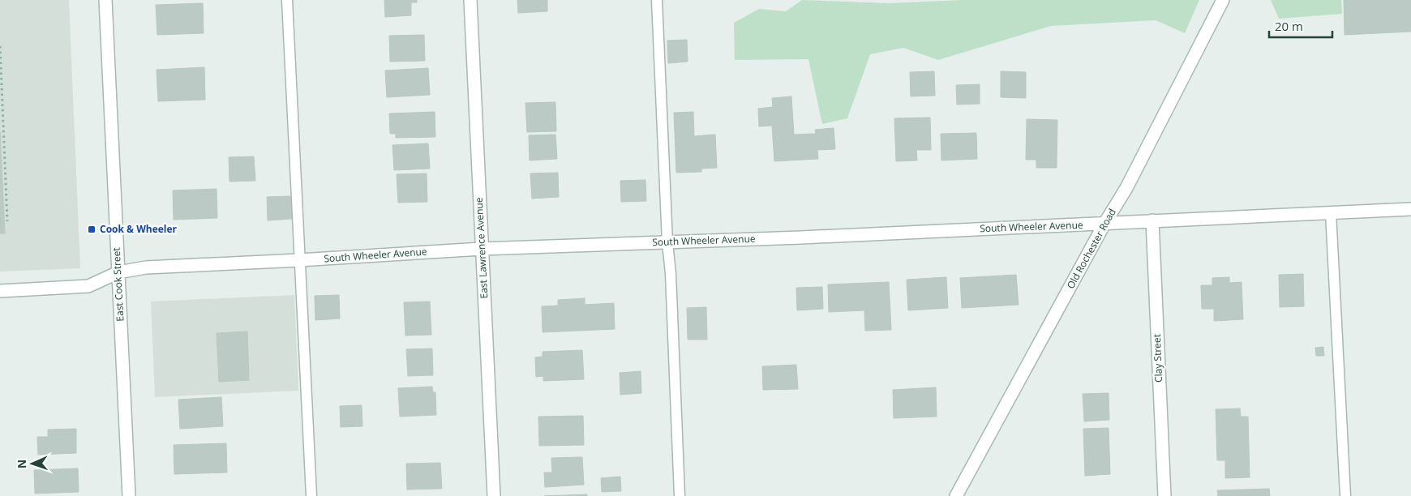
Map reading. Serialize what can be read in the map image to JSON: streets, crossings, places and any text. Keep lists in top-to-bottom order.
{
  "streets": {
    "street": [
      "South Wheeler Avenue",
      "East Lawrence Avenue",
      "Old Rochester Road",
      "East Cook Street",
      "Clay Street"
    ]
  },
  "crossings": [
    ["South Wheeler Avenue", "East Lawrence Avenue"],
    ["South Wheeler Avenue", "Old Rochester Road"],
    ["South Wheeler Avenue", "East Cook Street"],
    ["South Wheeler Avenue", "Clay Street"]
  ],
  "places": {
    "transit": ["Cook & Wheeler"]
  },
  "scale_bar": "20 m",
  "north": "left"
}
